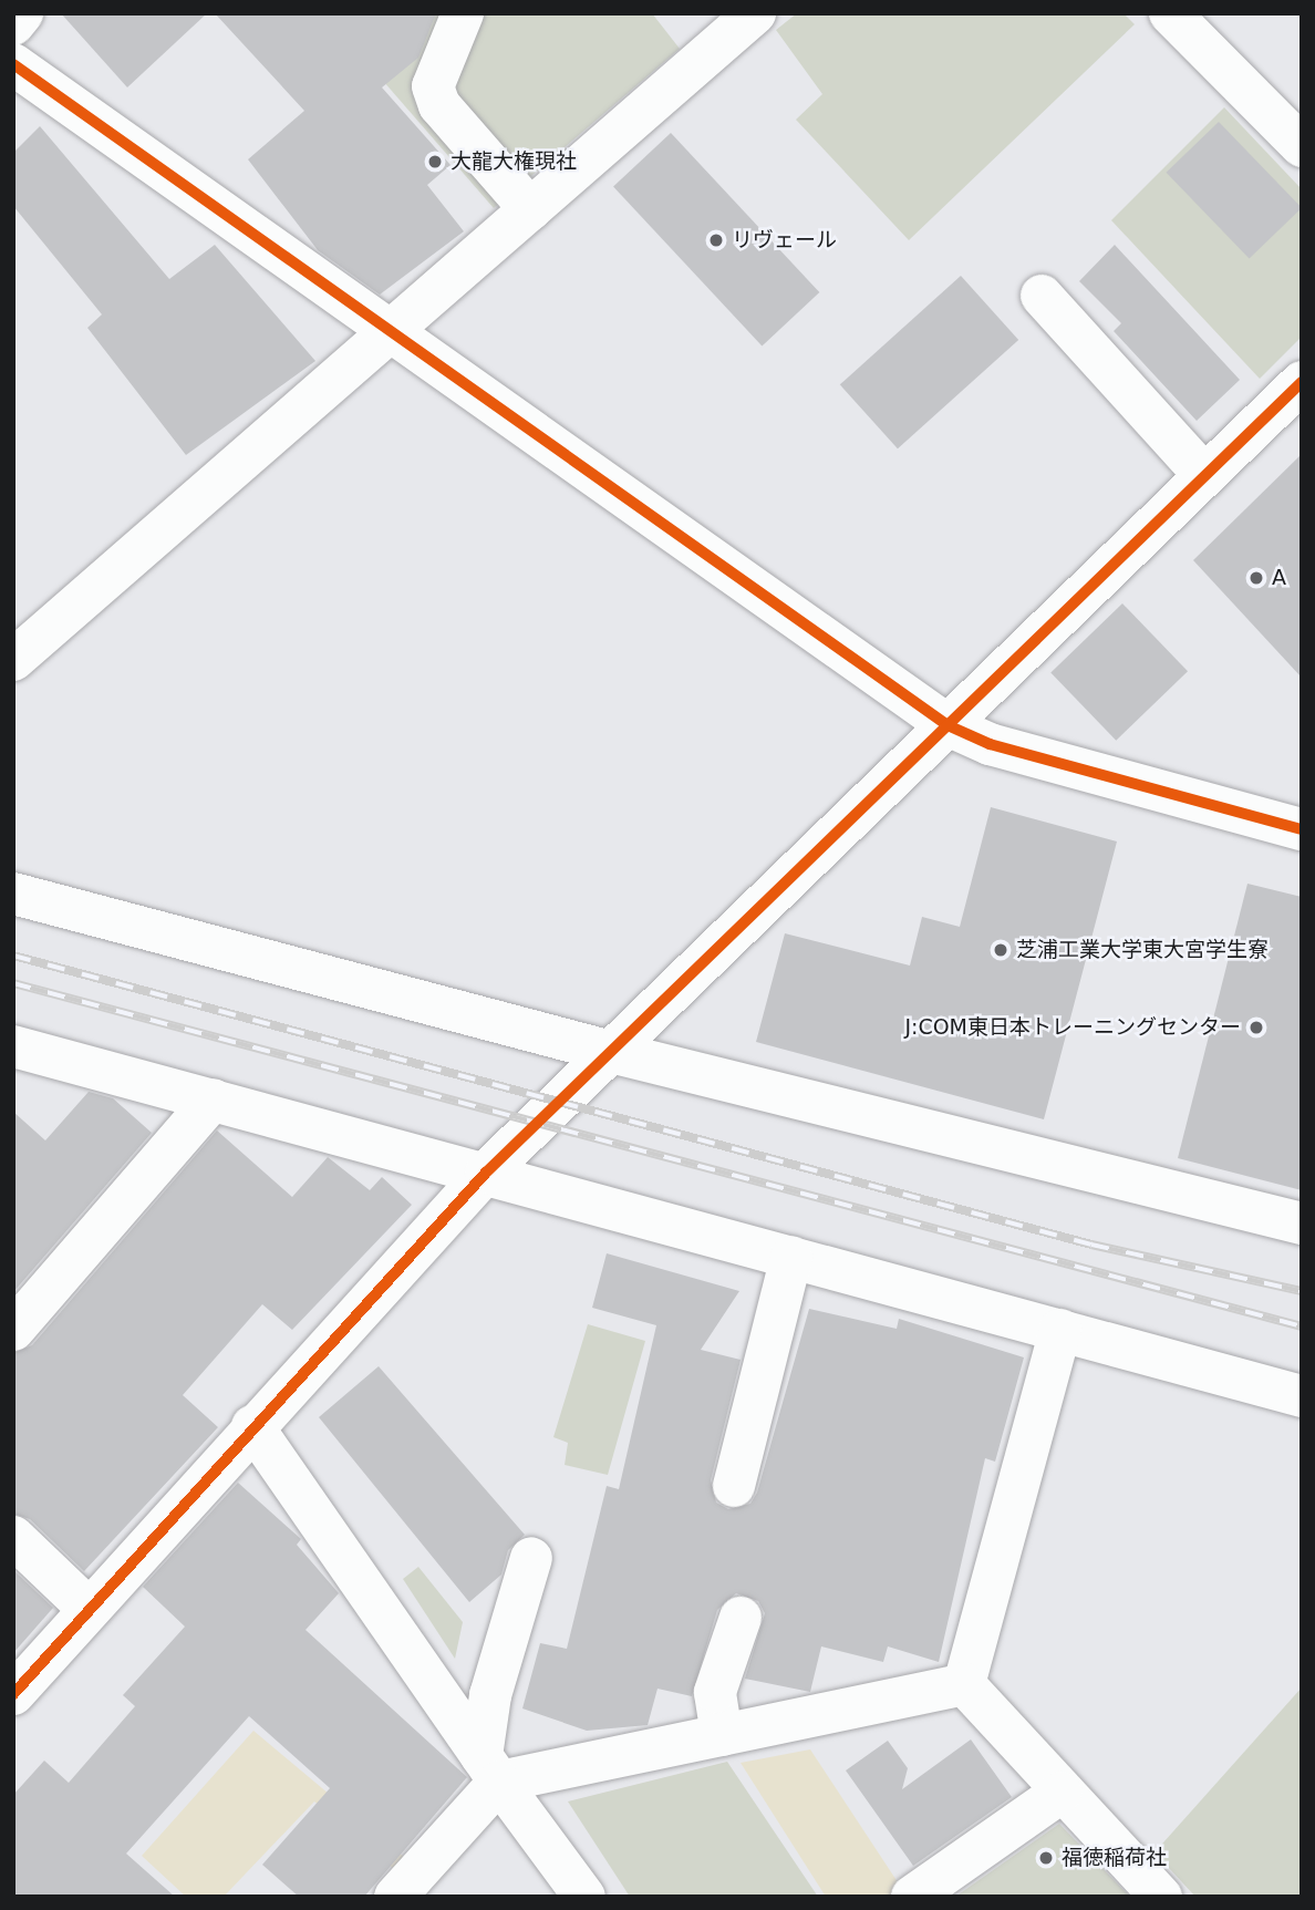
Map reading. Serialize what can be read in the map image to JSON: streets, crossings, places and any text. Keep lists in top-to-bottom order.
{
  "places": [
    "大龍大権現社",
    "リヴェール",
    "A",
    "芝浦工業大学東大宮学生寮",
    "J:COM東日本トレーニングセンター",
    "福徳稲荷社"
  ]
}
